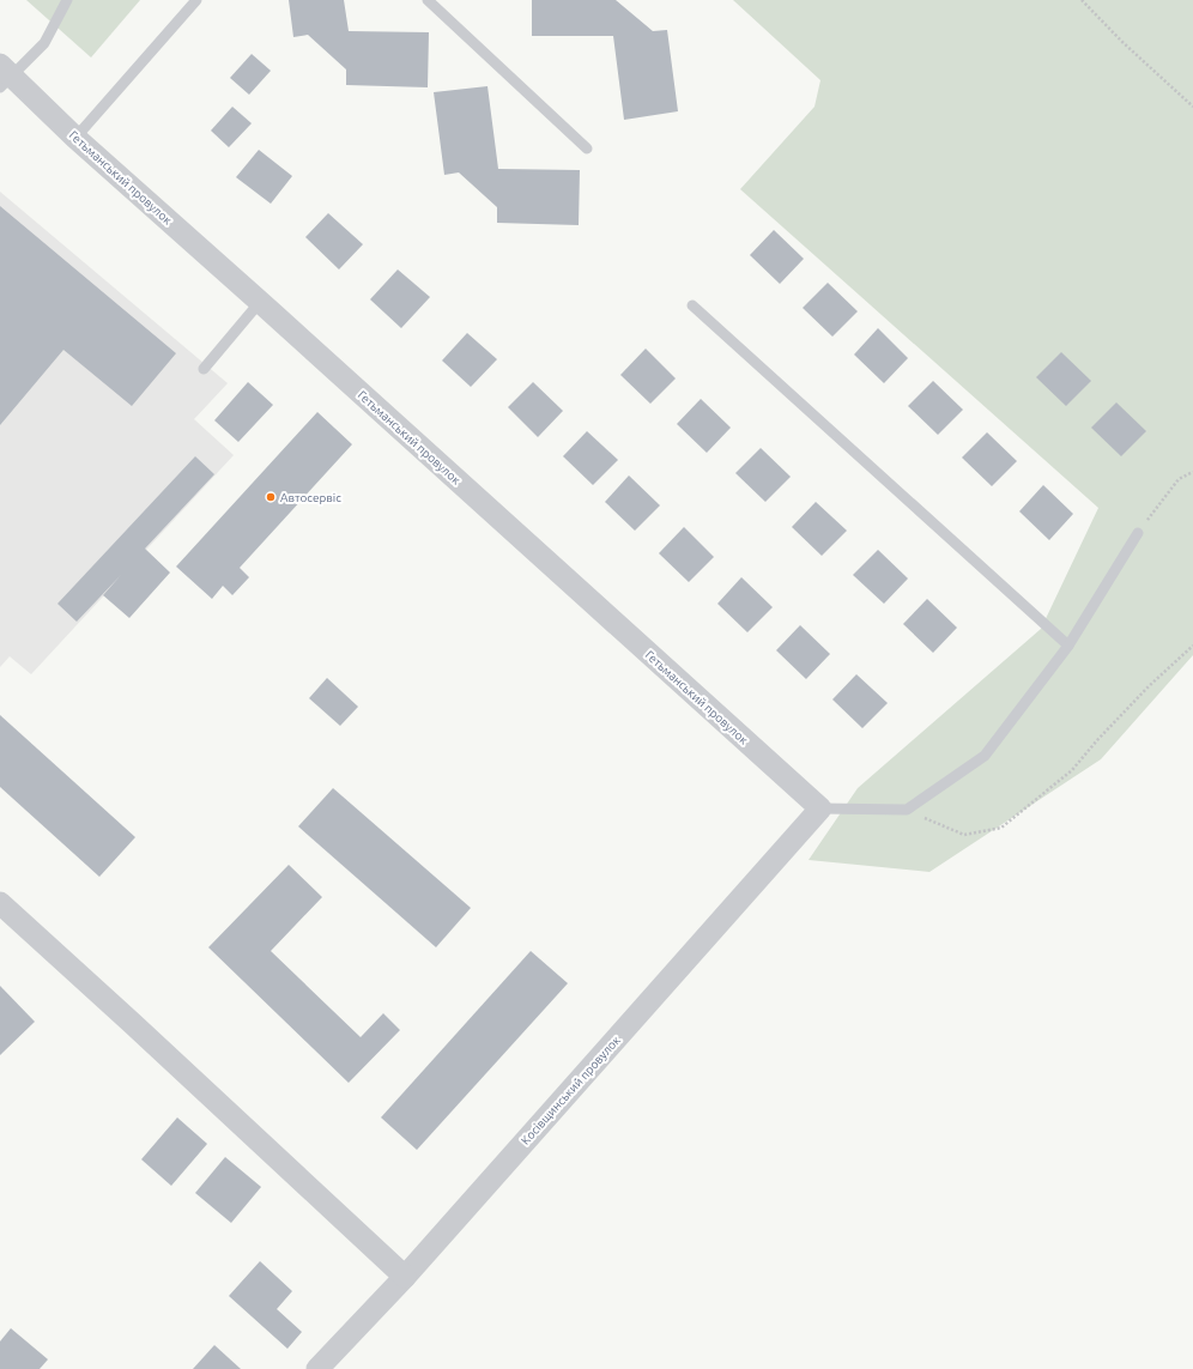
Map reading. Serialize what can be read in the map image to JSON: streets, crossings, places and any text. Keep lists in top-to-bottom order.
{
  "streets": {
    "street": ["Гетьманський провулок", "Косівщинський провулок"]
  },
  "crossings": [
    ["Гетьманський провулок", "Косівщинський провулок"]
  ],
  "places": ["Автосервіс"]
}
